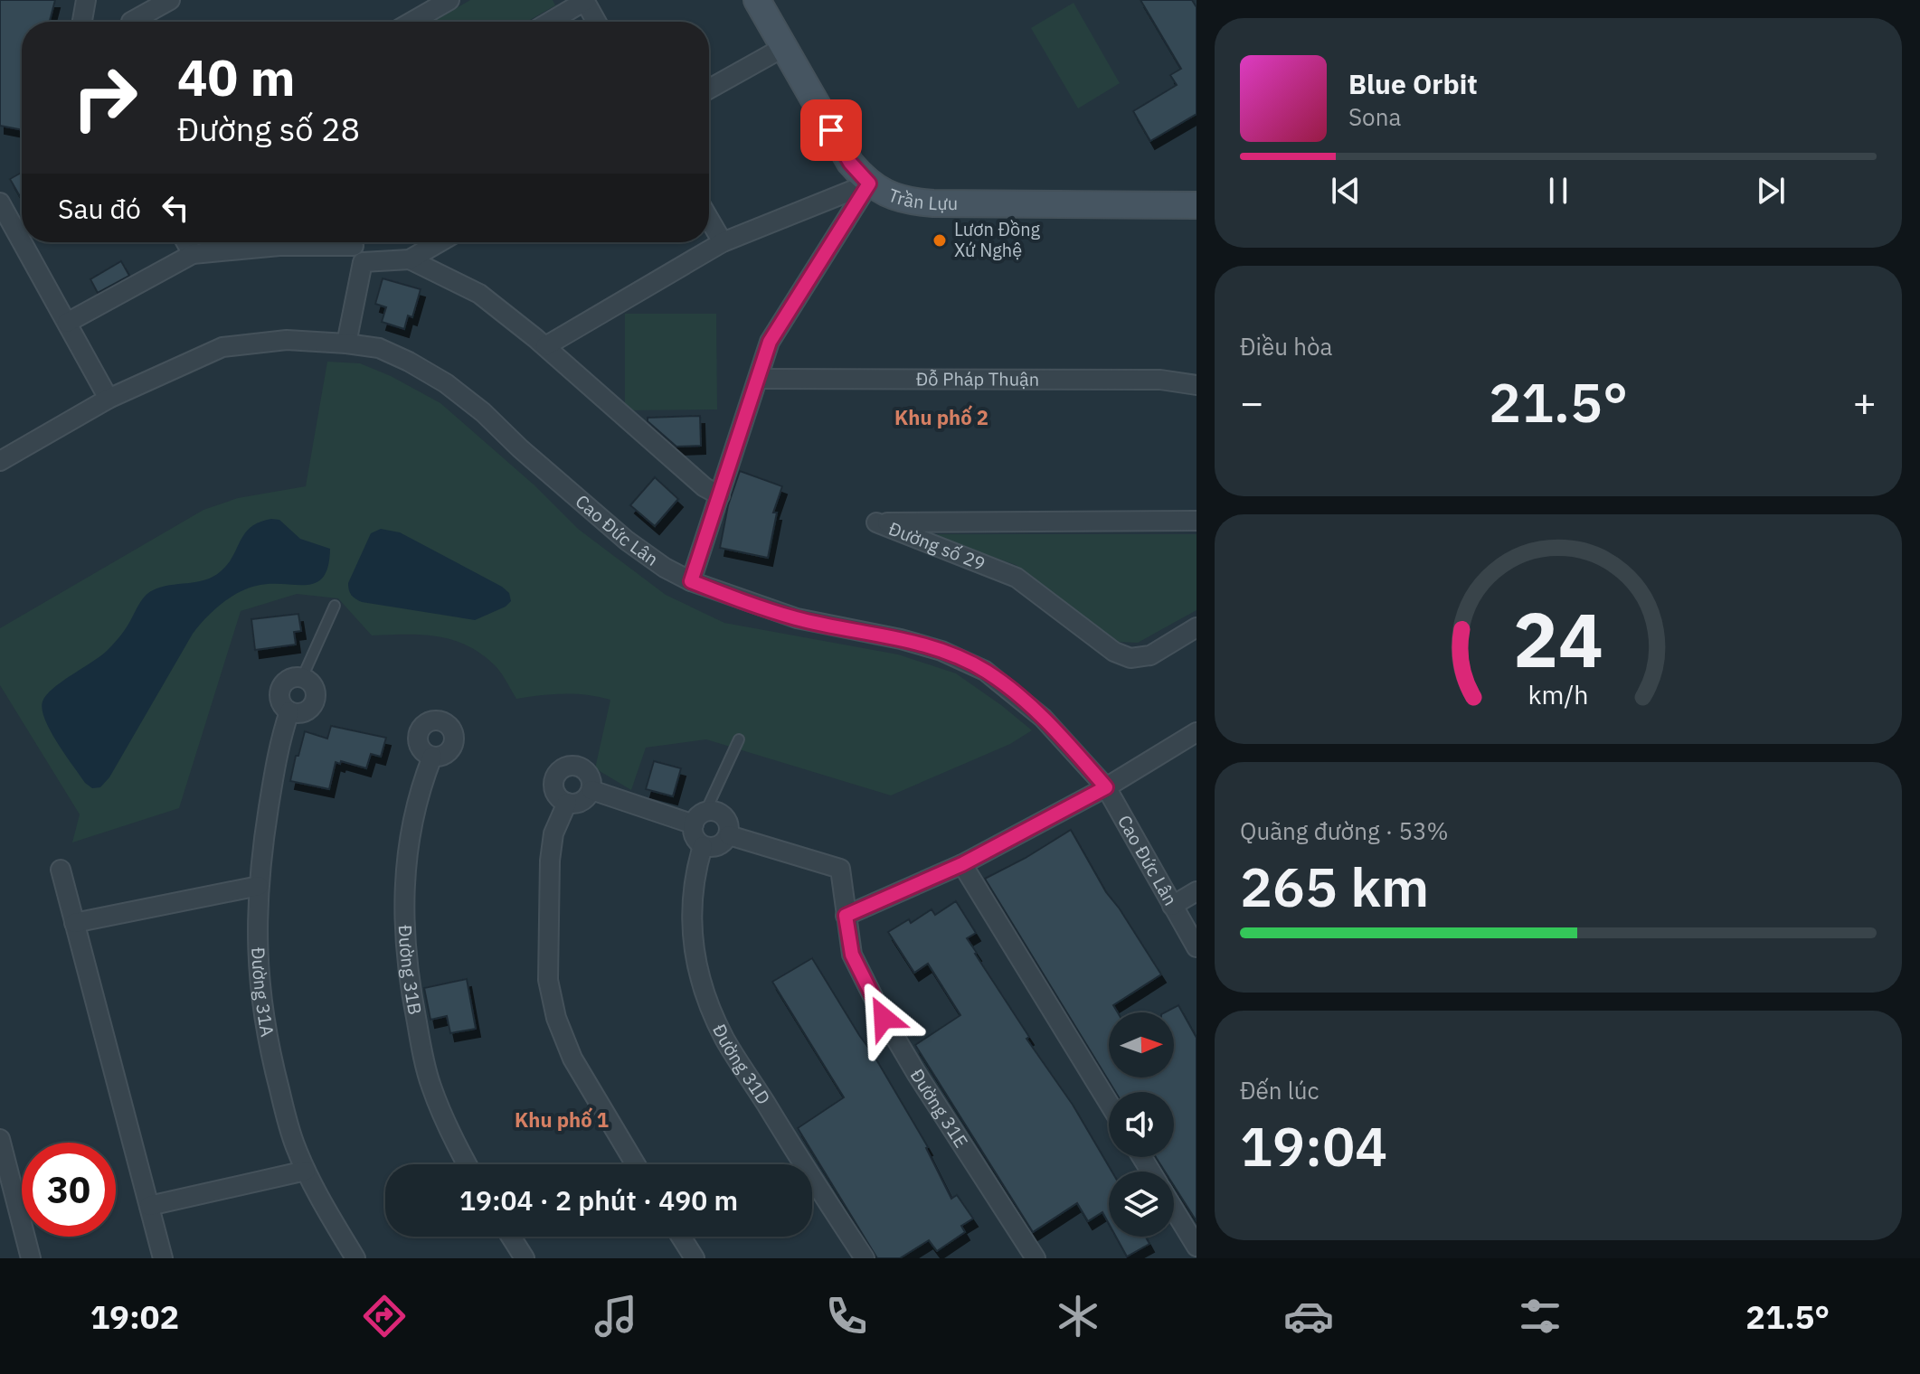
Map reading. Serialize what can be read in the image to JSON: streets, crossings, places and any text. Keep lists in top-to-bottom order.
{
  "streets": {
    "street": [
      "Trần Lựu",
      "Đỗ Pháp Thuận",
      "Cao Đức Lân",
      "Đường số 29",
      "Đường 31B",
      "Đường 31A",
      "Đường 31D",
      "Đường 31E"
    ]
  },
  "crossings": [
    ["Đường 31D", "Đường 31E"]
  ],
  "districts": ["Khu phố 2", "Khu phố 1"],
  "places": ["Lươn Đồng Xứ Nghệ"],
  "north": "right",
  "page": {
    "turn": ["40 m", "Đường số 28"],
    "song": ["Blue Orbit", "Sona"],
    "then": "Sau đó",
    "tile": [
      "Điều hòa",
      ["Quãng đường · 53%", "265 km"],
      ["Đến lúc", "19:04"]
    ],
    "heat": ["−", "21.5°", "+"],
    "limit": "30",
    "trip": "19:04 · 2 phút · 490 m",
    "tabs": ["19:02", "21.5°"],
    "gauge": ["24", "km/h"]
  }
}
